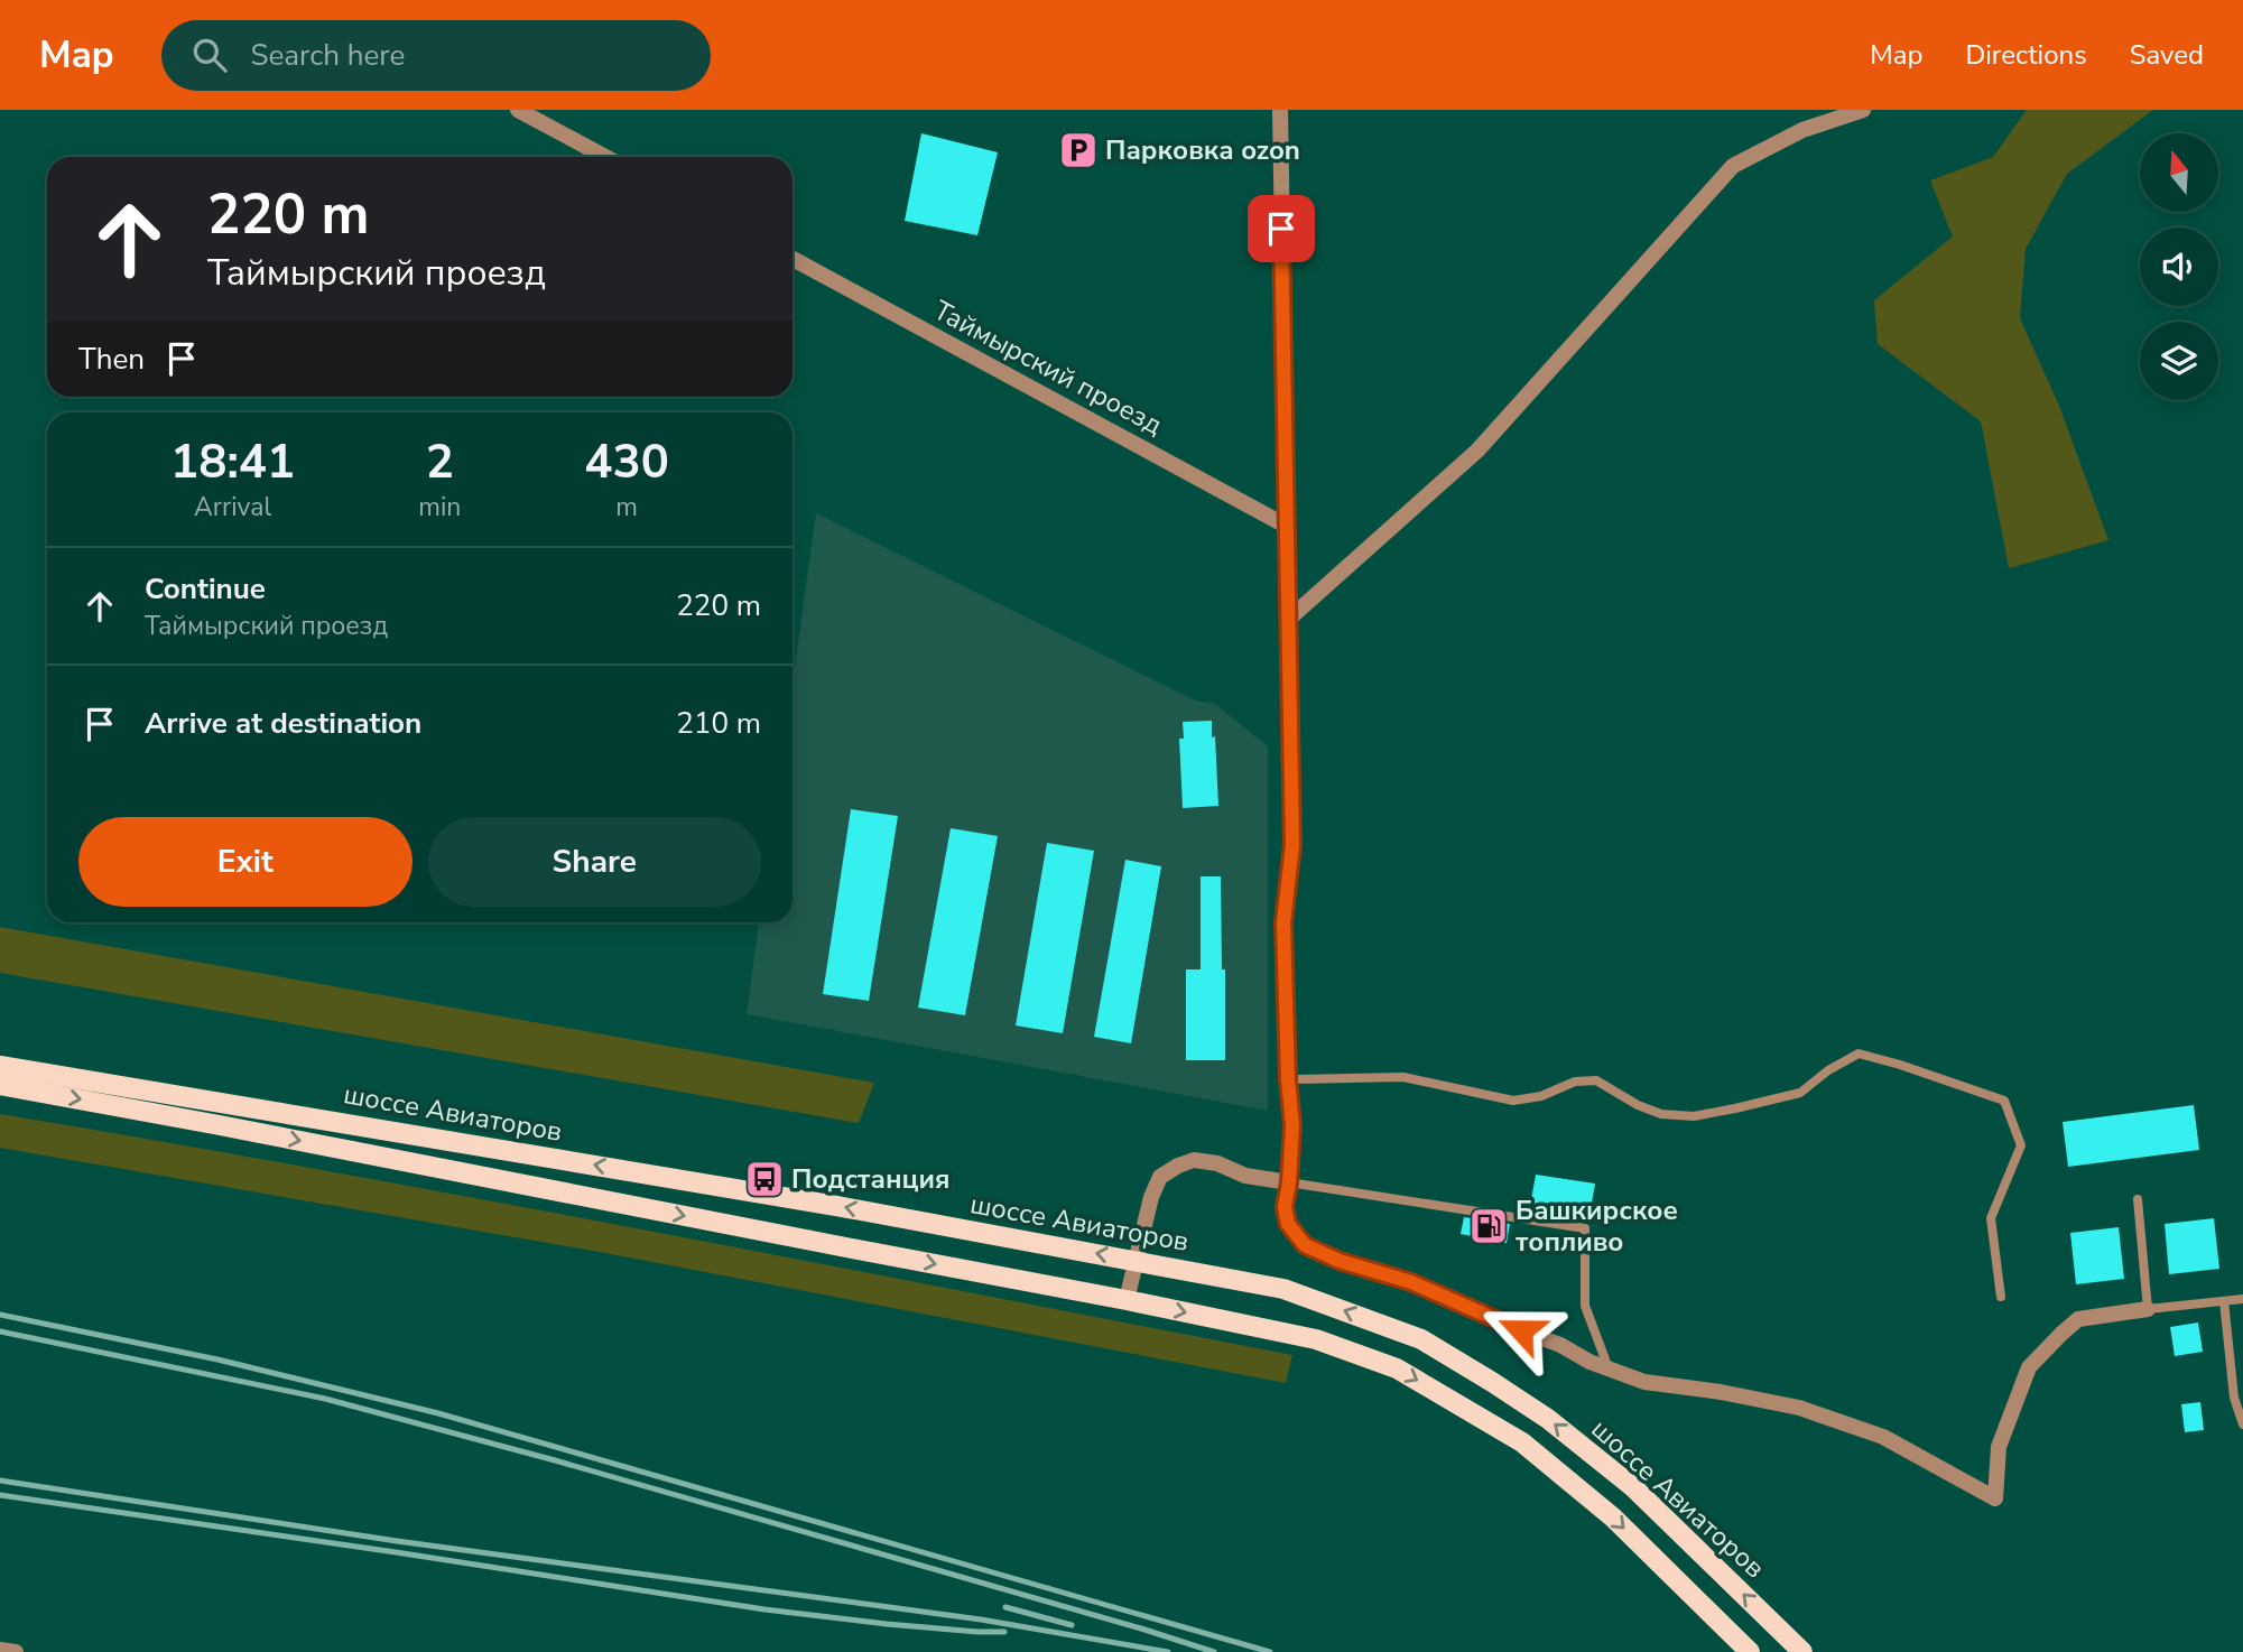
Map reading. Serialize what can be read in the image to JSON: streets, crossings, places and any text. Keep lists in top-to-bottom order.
{
  "streets": {
    "main road": ["шоссе Авиаторов"],
    "street": ["Таймырский проезд"]
  },
  "places": {
    "parking": ["Парковка ozon"],
    "bus stop": ["Подстанция"],
    "fuel station": ["Башкирское топливо"]
  },
  "north": "top",
  "page": {
    "header": "Map",
    "search": "Search here",
    "nav": ["Map", "Directions", "Saved"],
    "turn": ["220 m", "Таймырский проезд"],
    "then": "Then",
    "eta": [
      "18:41",
      "Arrival",
      "2",
      "min",
      "430",
      "m"
    ],
    "list": [
      {
        "name": "Continue",
        "note": "Таймырский проезд",
        "value": "220 m"
      },
      {
        "name": "Arrive at destination",
        "value": "210 m"
      }
    ],
    "buttons": ["Exit", "Share"]
  }
}
